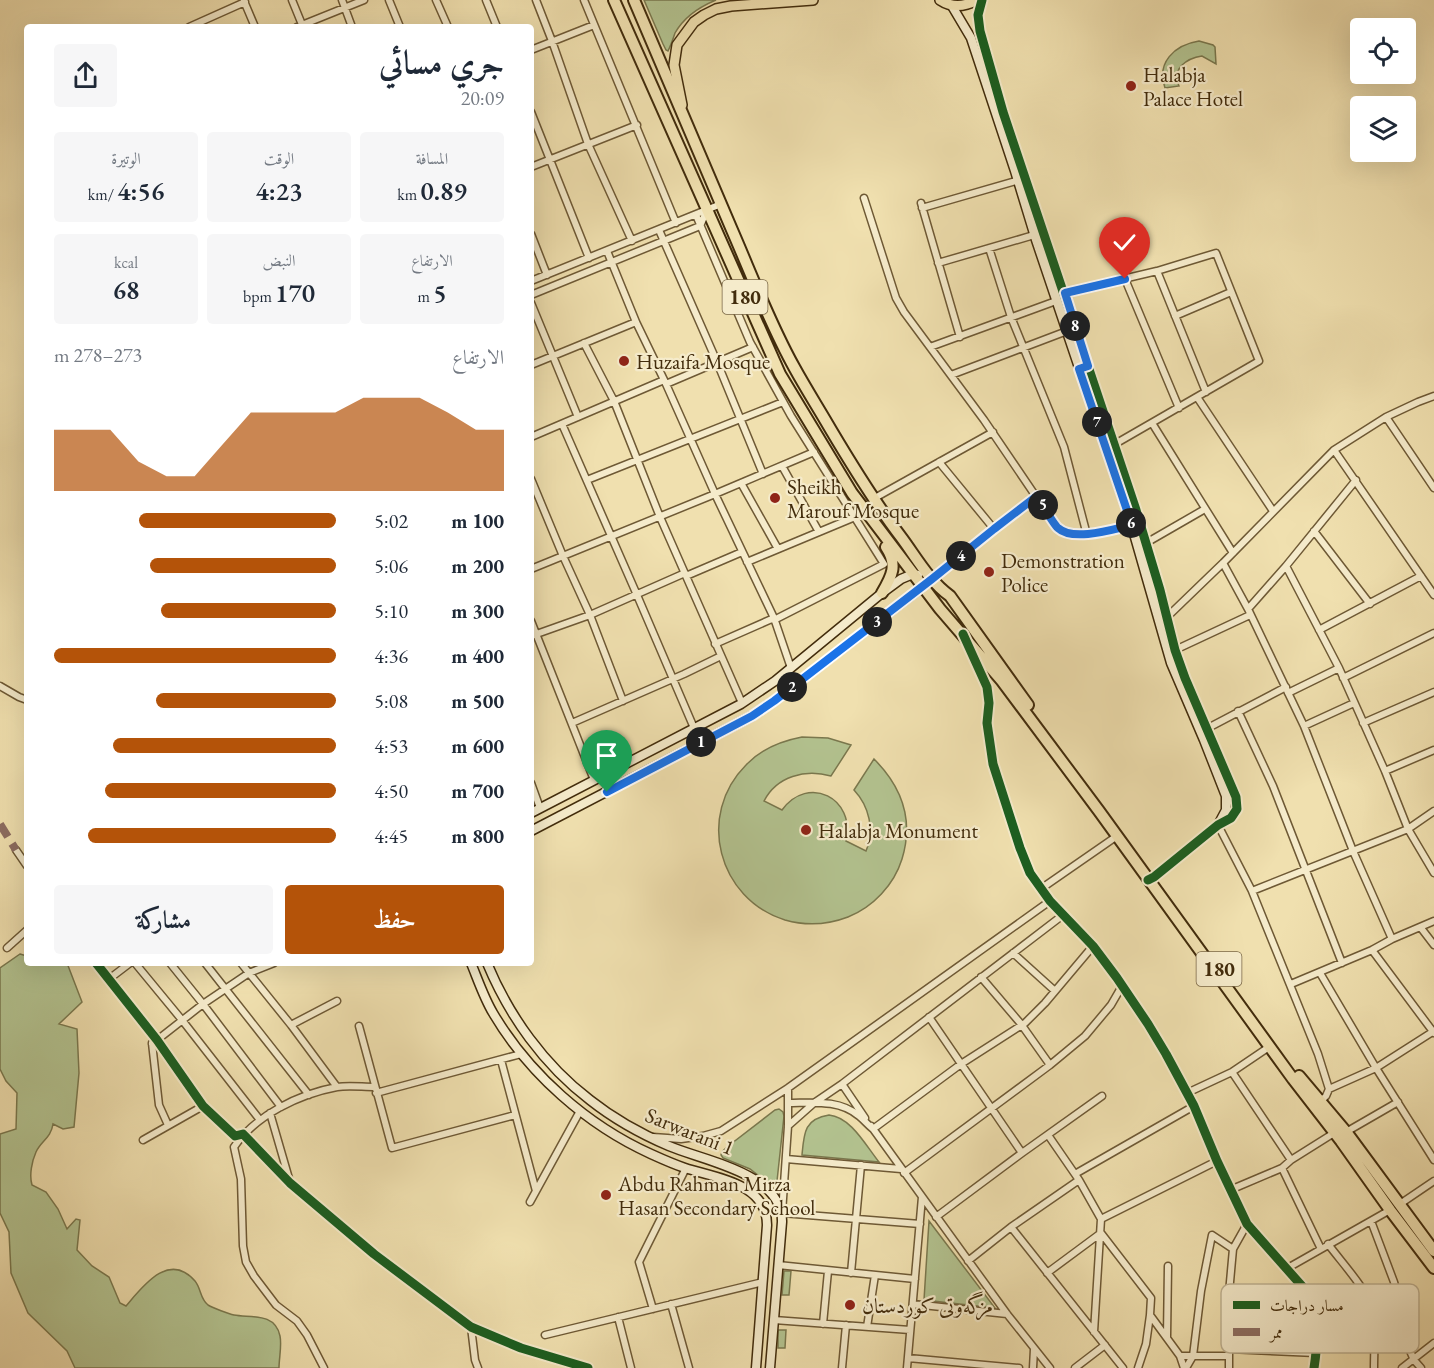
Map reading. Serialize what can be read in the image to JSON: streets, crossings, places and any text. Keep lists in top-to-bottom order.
{
  "streets": {
    "highway": ["180"],
    "main road": ["Sarwarani 1"]
  },
  "places": [
    "Halabja Palace Hotel",
    "Huzaifa Mosque",
    "Sheikh Marouf Mosque",
    "Demonstration Police",
    "Halabja Monument",
    "Abdu Rahman Mirza Hasan Secondary School",
    "مزگەوتی کوردستان"
  ],
  "legend": ["مسار دراجات", "ممر"],
  "page": {
    "heading": ["جري مسائي", "20:09"],
    "stats": [
      ["المسافة", "0.89 km"],
      ["الوقت", "4:23"],
      ["الوتيرة", "4:56 /km"],
      ["الارتفاع", "5 m"],
      ["النبض", "170 bpm"],
      ["kcal", "68"]
    ],
    "pins": [
      "8",
      "7",
      "5",
      "6",
      "4",
      "3",
      "2",
      "1"
    ],
    "chart": ["الارتفاع", "273–278 m"],
    "list": [
      {
        "name": "100 m",
        "note": "5:02"
      },
      {
        "name": "200 m",
        "note": "5:06"
      },
      {
        "name": "300 m",
        "note": "5:10"
      },
      {
        "name": "400 m",
        "note": "4:36"
      },
      {
        "name": "500 m",
        "note": "5:08"
      },
      {
        "name": "600 m",
        "note": "4:53"
      },
      {
        "name": "700 m",
        "note": "4:50"
      },
      {
        "name": "800 m",
        "note": "4:45"
      }
    ],
    "buttons": ["حفظ", "مشاركة"]
  }
}
